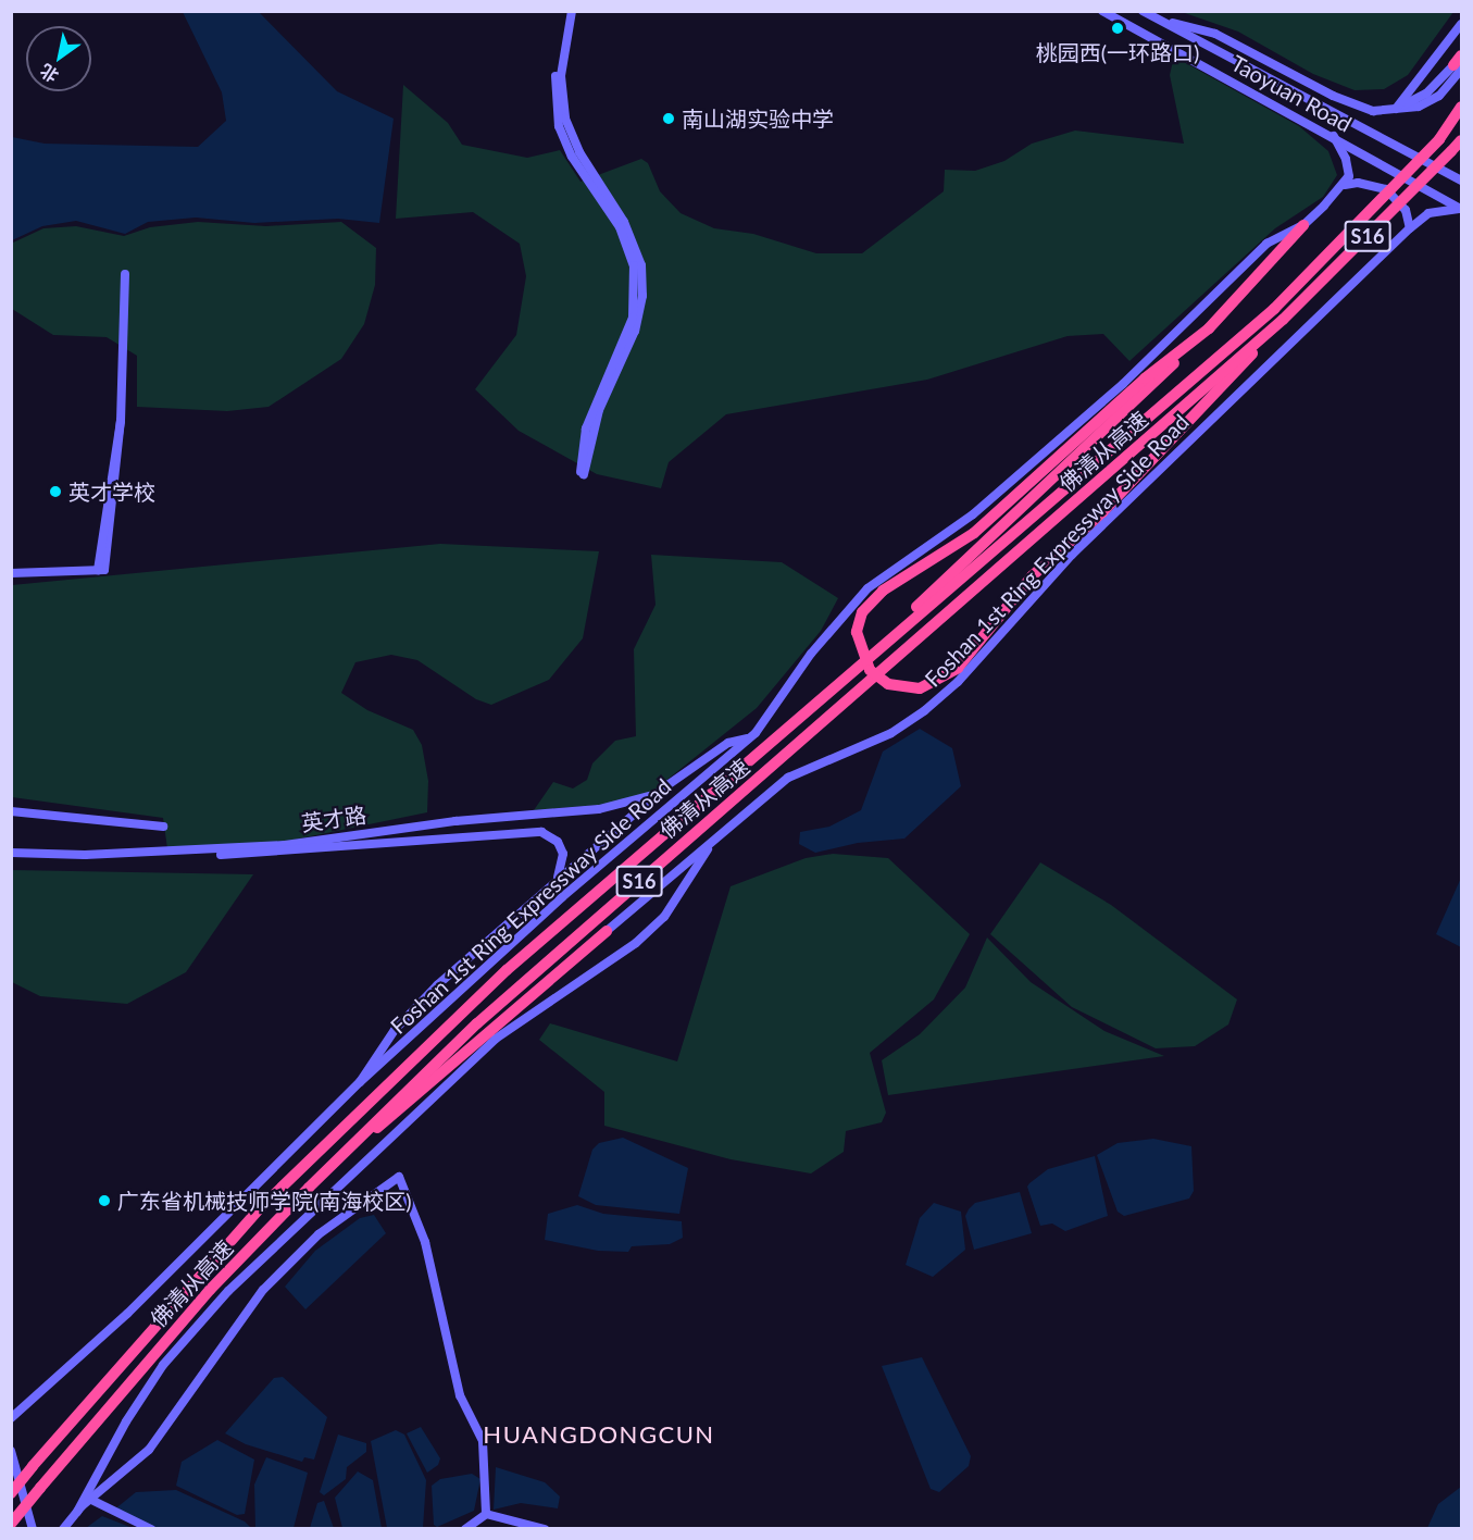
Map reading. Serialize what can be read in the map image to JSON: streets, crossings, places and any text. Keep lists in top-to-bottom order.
{
  "streets": {
    "highway": ["S16", "佛清从高速"],
    "main road": ["Taoyuan Road", "Foshan 1st Ring Expressway Side Road", "英才路"]
  },
  "crossings": [
    ["Taoyuan Road", "Foshan 1st Ring Expressway Side Road"]
  ],
  "districts": ["HUANGDONGCUN"],
  "places": [
    "桃园西(一环路口)",
    "南山湖实验中学",
    "英才学校",
    "广东省机械技师学院(南海校区)"
  ],
  "north": "bottom left"
}
